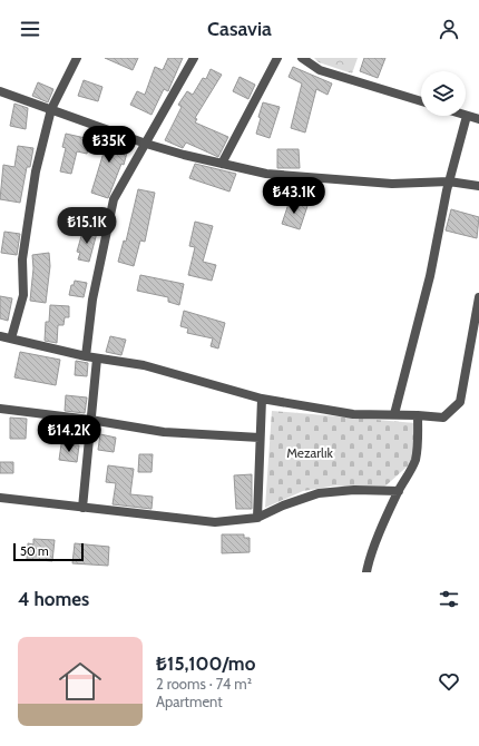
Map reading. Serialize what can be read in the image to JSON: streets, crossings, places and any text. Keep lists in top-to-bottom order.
{
  "parks": ["Mezarlık"],
  "scale_bar": "50 m",
  "page": {
    "header": "Casavia",
    "price": [
      "₺35K",
      "₺43.1K",
      "₺15.1K",
      "₺14.2K"
    ],
    "scale": "50 m",
    "heading": "4 homes",
    "list": [
      {
        "name": "₺15,100/mo",
        "note": "2 rooms · 74 m² · Apartment"
      }
    ]
  }
}
